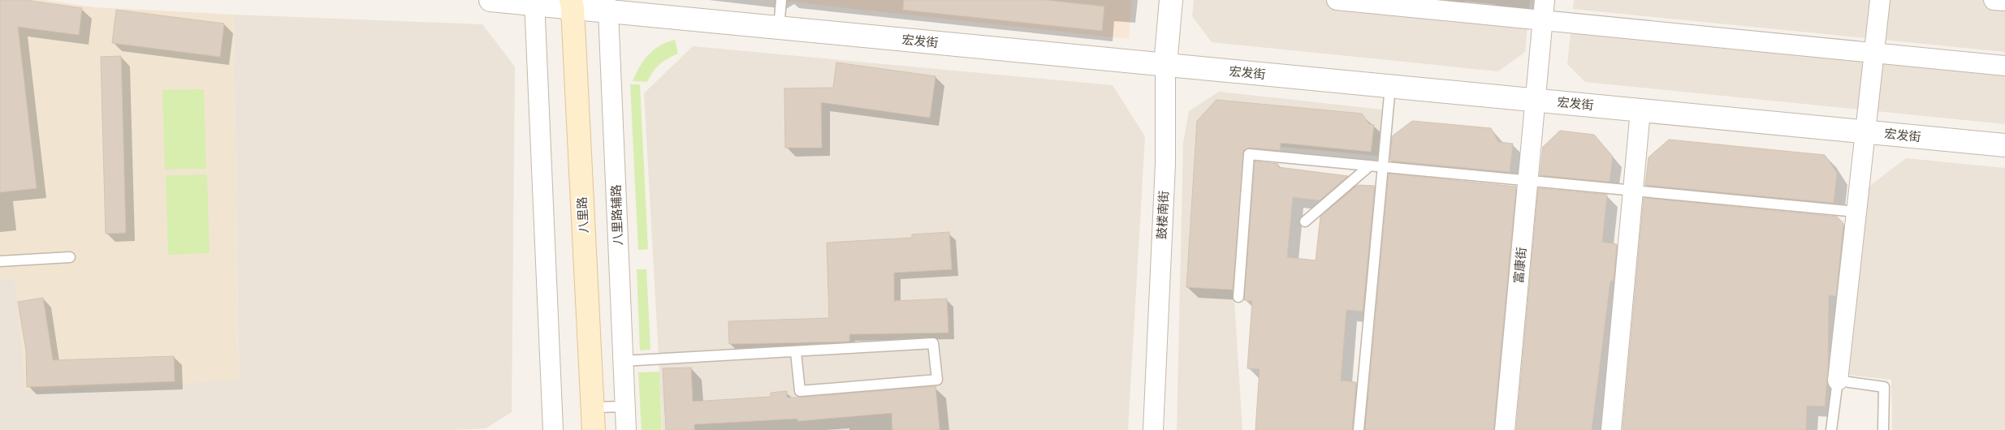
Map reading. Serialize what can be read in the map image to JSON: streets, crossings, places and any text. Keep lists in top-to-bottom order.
{
  "streets": {
    "main road": ["八里路"],
    "street": [
      "宏发街",
      "八里路辅路",
      "鼓楼南街",
      "富康街"
    ]
  },
  "crossings": [
    ["宏发街", "八里路"],
    ["宏发街", "八里路辅路"],
    ["宏发街", "鼓楼南街"],
    ["宏发街", "富康街"]
  ]
}
